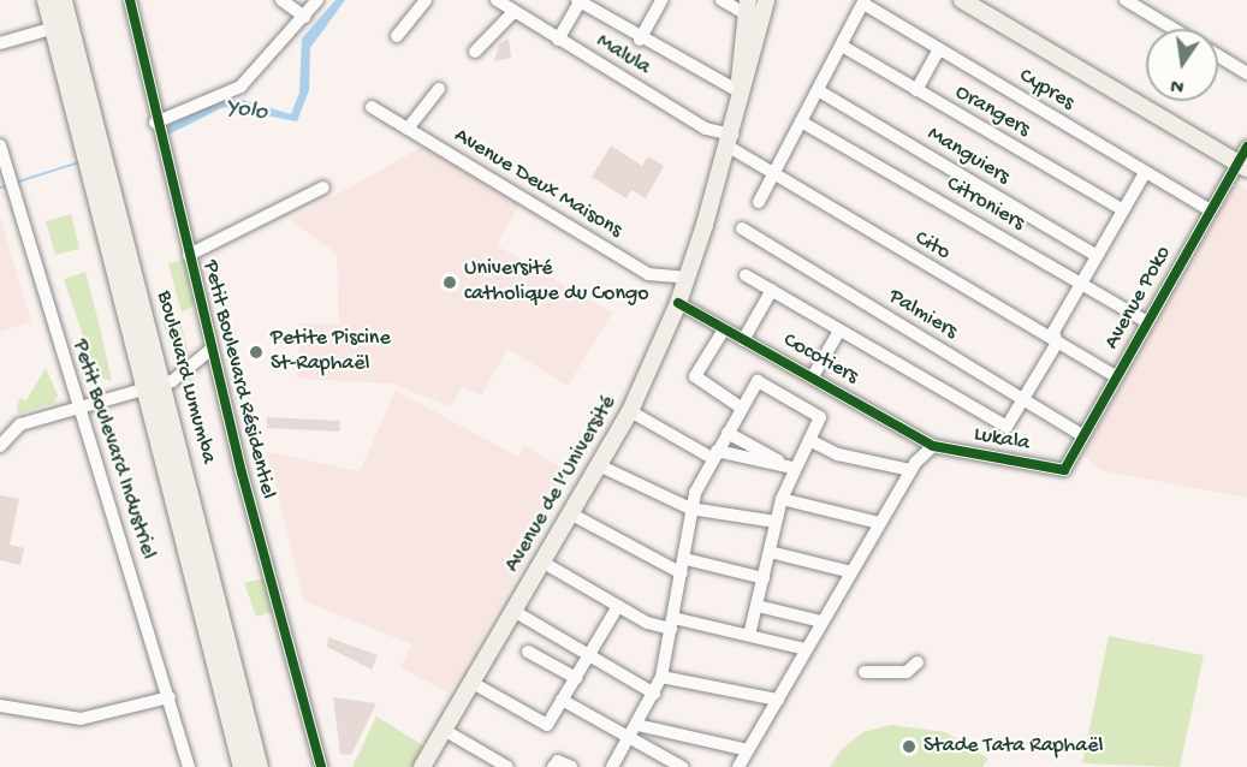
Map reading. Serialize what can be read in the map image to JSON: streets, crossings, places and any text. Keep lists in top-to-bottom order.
{
  "streets": {
    "highway": ["Boulevard Lumumba"],
    "main road": ["Avenue de l’Université"],
    "street": [
      "Malula",
      "Cypres",
      "Orangers",
      "Manguiers",
      "Avenue Deux Maisons",
      "Citroniers",
      "Cito",
      "Avenue Poko",
      "Palmiers",
      "Cocotiers",
      "Petit Boulevard Résidentiel",
      "Lukala",
      "Petit Boulevard Industriel"
    ]
  },
  "crossings": [
    ["Malula", "Cito"],
    ["Malula", "Avenue de l’Université"],
    ["Cypres", "Avenue Poko"],
    ["Avenue Deux Maisons", "Avenue de l’Université"],
    ["Citroniers", "Avenue Poko"],
    ["Cito", "Avenue Poko"],
    ["Cito", "Avenue de l’Université"],
    ["Avenue Poko", "Palmiers"],
    ["Avenue Poko", "Lukala"],
    ["Cocotiers", "Lukala"],
    ["Cocotiers", "Avenue de l’Université"]
  ],
  "water": ["Yolo"],
  "places": ["Université catholique du Congo", "Petite Piscine St-Raphaël", "Stade Tata Raphaël"],
  "north": "bottom"
}
